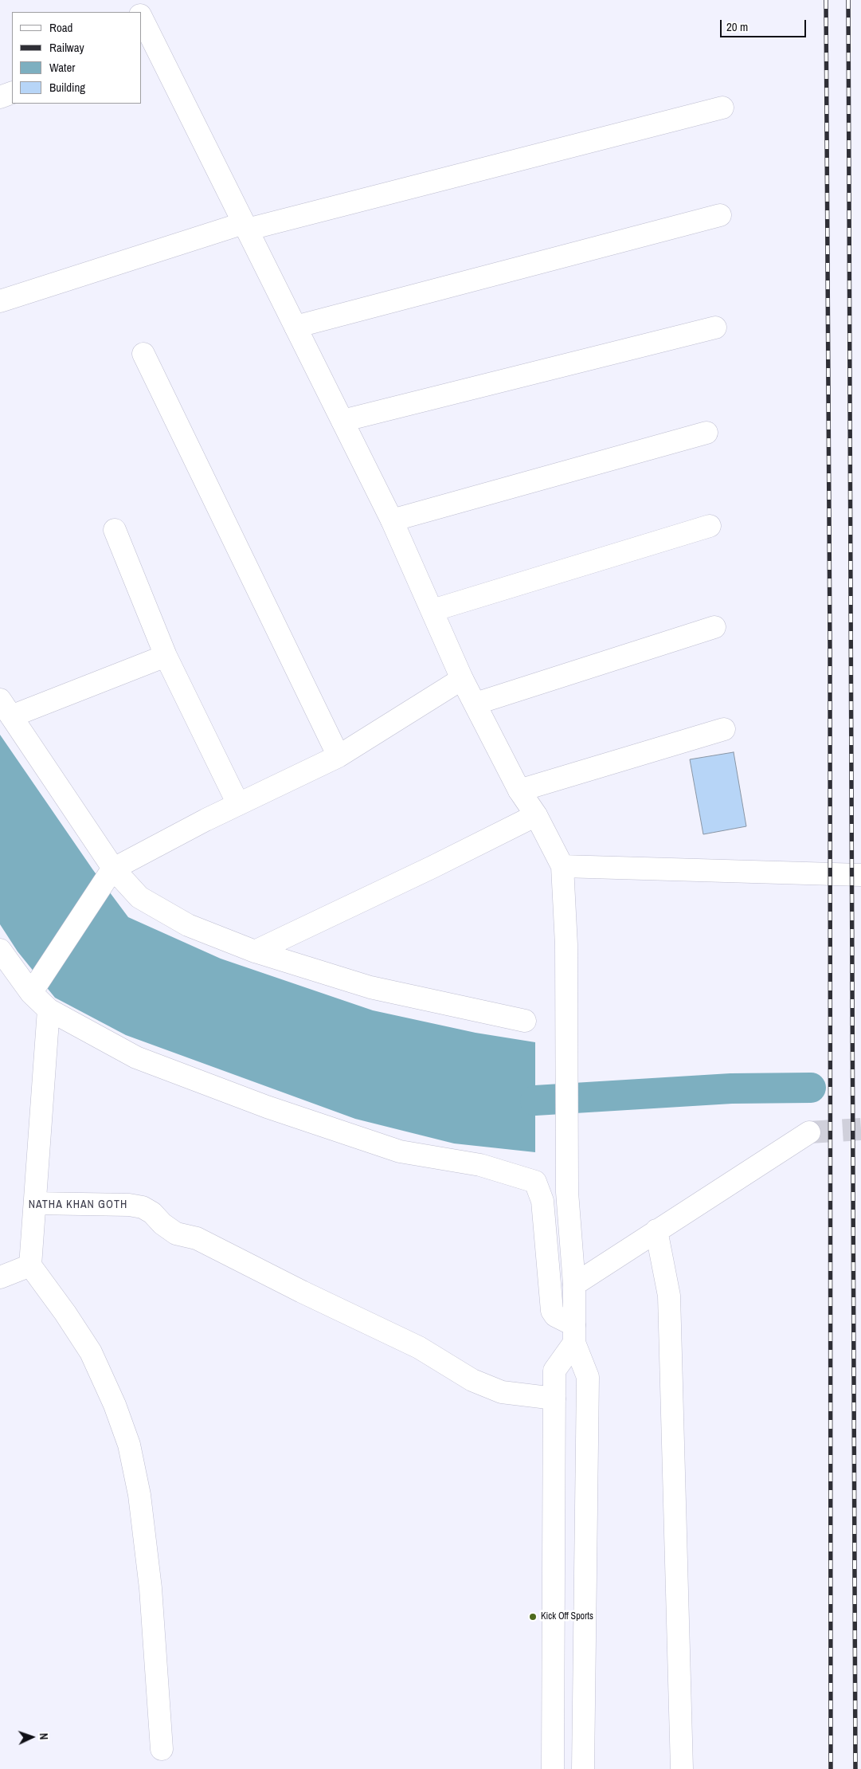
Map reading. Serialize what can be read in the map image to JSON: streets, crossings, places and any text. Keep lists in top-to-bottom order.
{
  "districts": ["NATHA KHAN GOTH"],
  "places": ["Kick Off Sports"],
  "legend": [
    "Road",
    "Railway",
    "Water",
    "Building"
  ],
  "scale_bar": "20 m",
  "north": "right"
}
